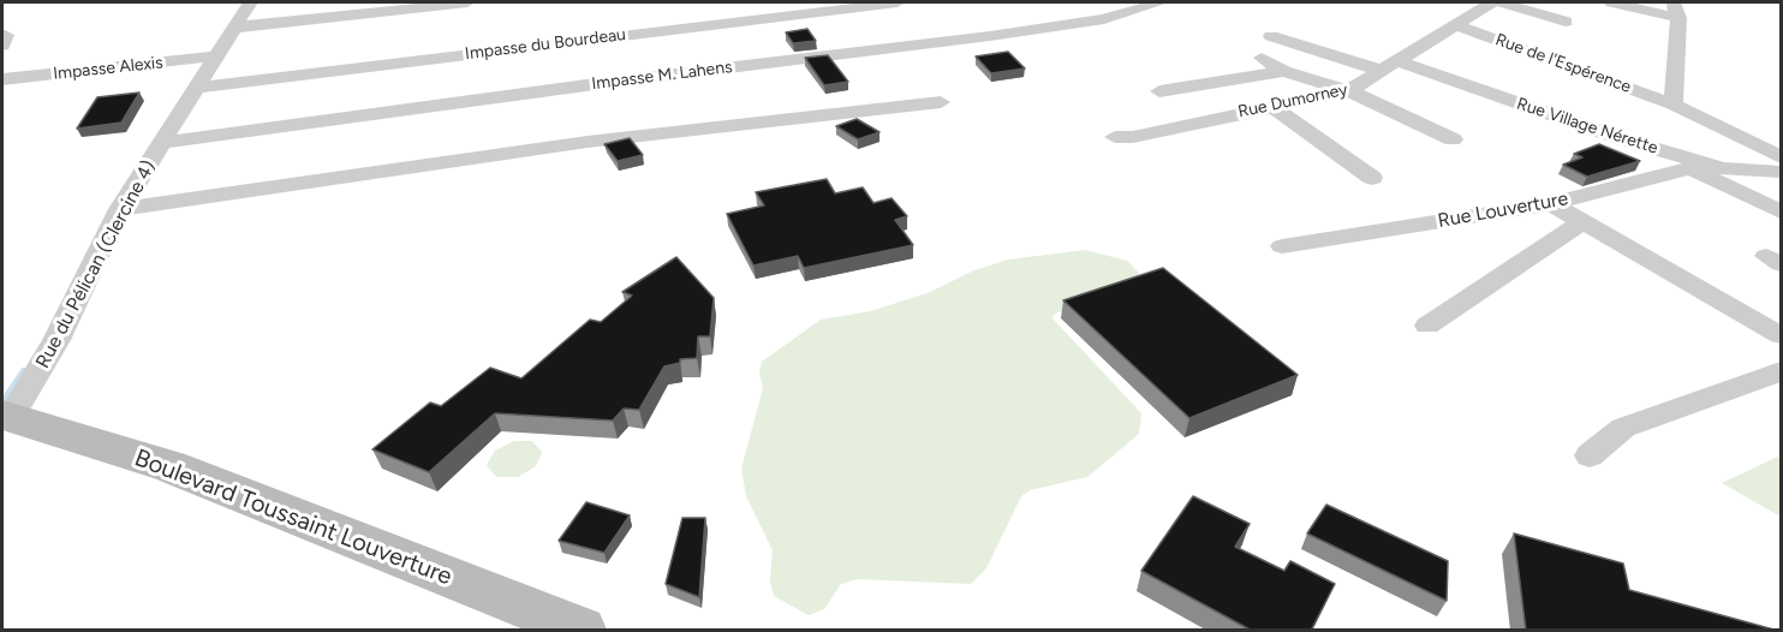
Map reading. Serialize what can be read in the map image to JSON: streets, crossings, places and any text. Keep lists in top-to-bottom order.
{
  "streets": {
    "main road": ["Boulevard Toussaint Louverture"],
    "street": [
      "Impasse du Bourdeau",
      "Rue de l'Espérence",
      "Impasse Alexis",
      "Impasse M. Lahens",
      "Rue Dumorney",
      "Rue Village Nérette",
      "Rue Louverture",
      "Rue du Pélican (Clercine 4)"
    ]
  },
  "crossings": [
    ["Impasse du Bourdeau", "Rue du Pélican (Clercine 4)"],
    ["Rue de l'Espérence", "Rue Dumorney"],
    ["Impasse Alexis", "Rue du Pélican (Clercine 4)"],
    ["Impasse M. Lahens", "Rue du Pélican (Clercine 4)"],
    ["Rue Dumorney", "Rue Village Nérette"],
    ["Rue Village Nérette", "Rue Louverture"],
    ["Rue du Pélican (Clercine 4)", "Boulevard Toussaint Louverture"]
  ]
}
